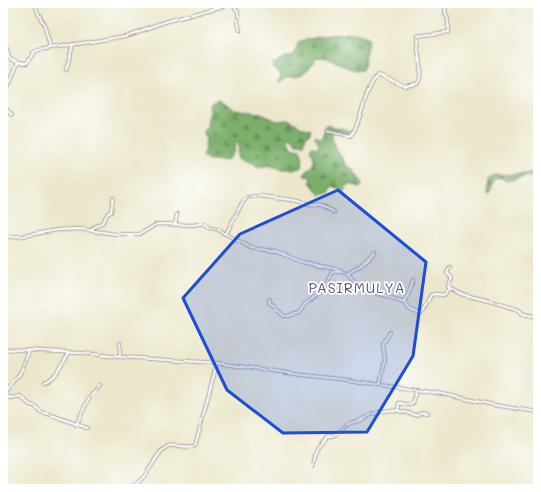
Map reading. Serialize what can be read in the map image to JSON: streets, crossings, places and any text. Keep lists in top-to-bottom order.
{
  "districts": ["PASIRMULYA"]
}
